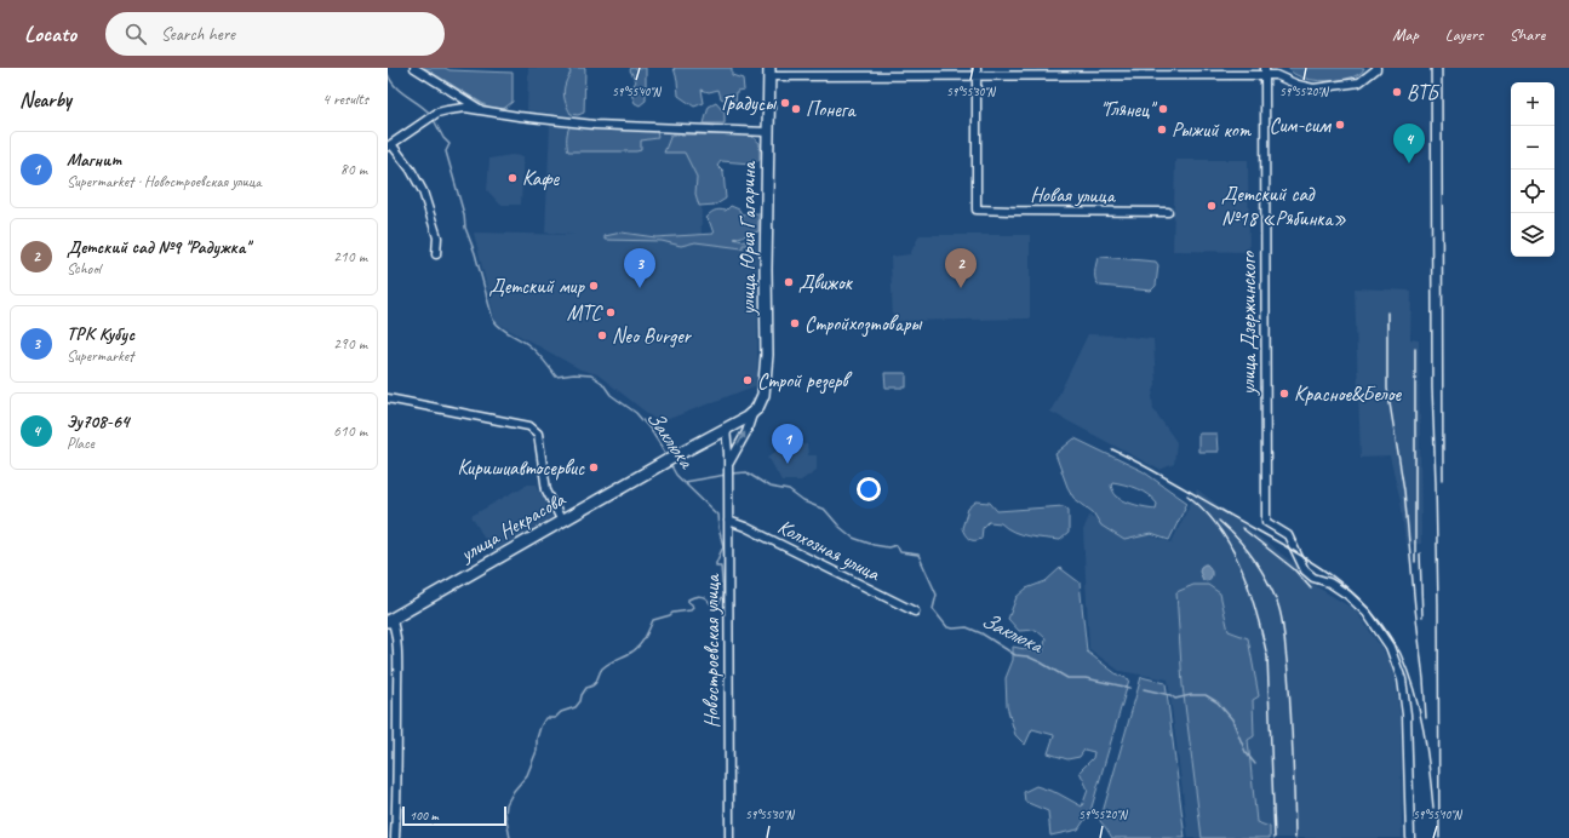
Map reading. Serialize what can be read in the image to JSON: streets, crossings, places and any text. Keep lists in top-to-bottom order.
{
  "streets": {
    "main road": ["улица Юрия Гагарина", "улица Некрасова"],
    "street": [
      "Новая улица",
      "улица Дзержинского",
      "Колхозная улица",
      "Новостроевская улица"
    ]
  },
  "crossings": [
    ["улица Юрия Гагарина", "Новостроевская улица"],
    ["улица Некрасова", "Новостроевская улица"],
    ["Колхозная улица", "Новостроевская улица"]
  ],
  "water": ["Заклюка"],
  "places": [
    "ВТБ",
    "Градусы",
    "Понега",
    "\"Глянец\"",
    "Сим-сим",
    "Рыжий кот",
    "Кафе",
    "Детский сад №18 «Рябинка»",
    "Движок",
    "Детский мир",
    "МТС",
    "Стройхозтовары",
    "Neo Burger",
    "Строй резерв",
    "Красное&Белое",
    "Киришиавтосервис"
  ],
  "scale_bar": "100 m",
  "page": {
    "header": "Locato",
    "search": "Search here",
    "nav": ["Map", "Layers", "Share"],
    "heading": ["Nearby", "4 results"],
    "map_buttons": ["+", "−"],
    "pins": [
      "4",
      "2",
      "3",
      "1"
    ],
    "list": [
      {
        "mark": "1",
        "name": "Магнит",
        "note": "Supermarket · Новостроевская улица",
        "value": "80 m"
      },
      {
        "mark": "2",
        "name": "Детский cад №9 \"Радужка\"",
        "note": "School",
        "value": "210 m"
      },
      {
        "mark": "3",
        "name": "ТРК Кубус",
        "note": "Supermarket",
        "value": "290 m"
      },
      {
        "mark": "4",
        "name": "Эу708-64",
        "note": "Place",
        "value": "610 m"
      }
    ],
    "scale": "100 m"
  },
  "coordinates": [
    "59°55'40\"N",
    "59°55'30\"N",
    "59°55'20\"N",
    "59°55'10\"N"
  ]
}
